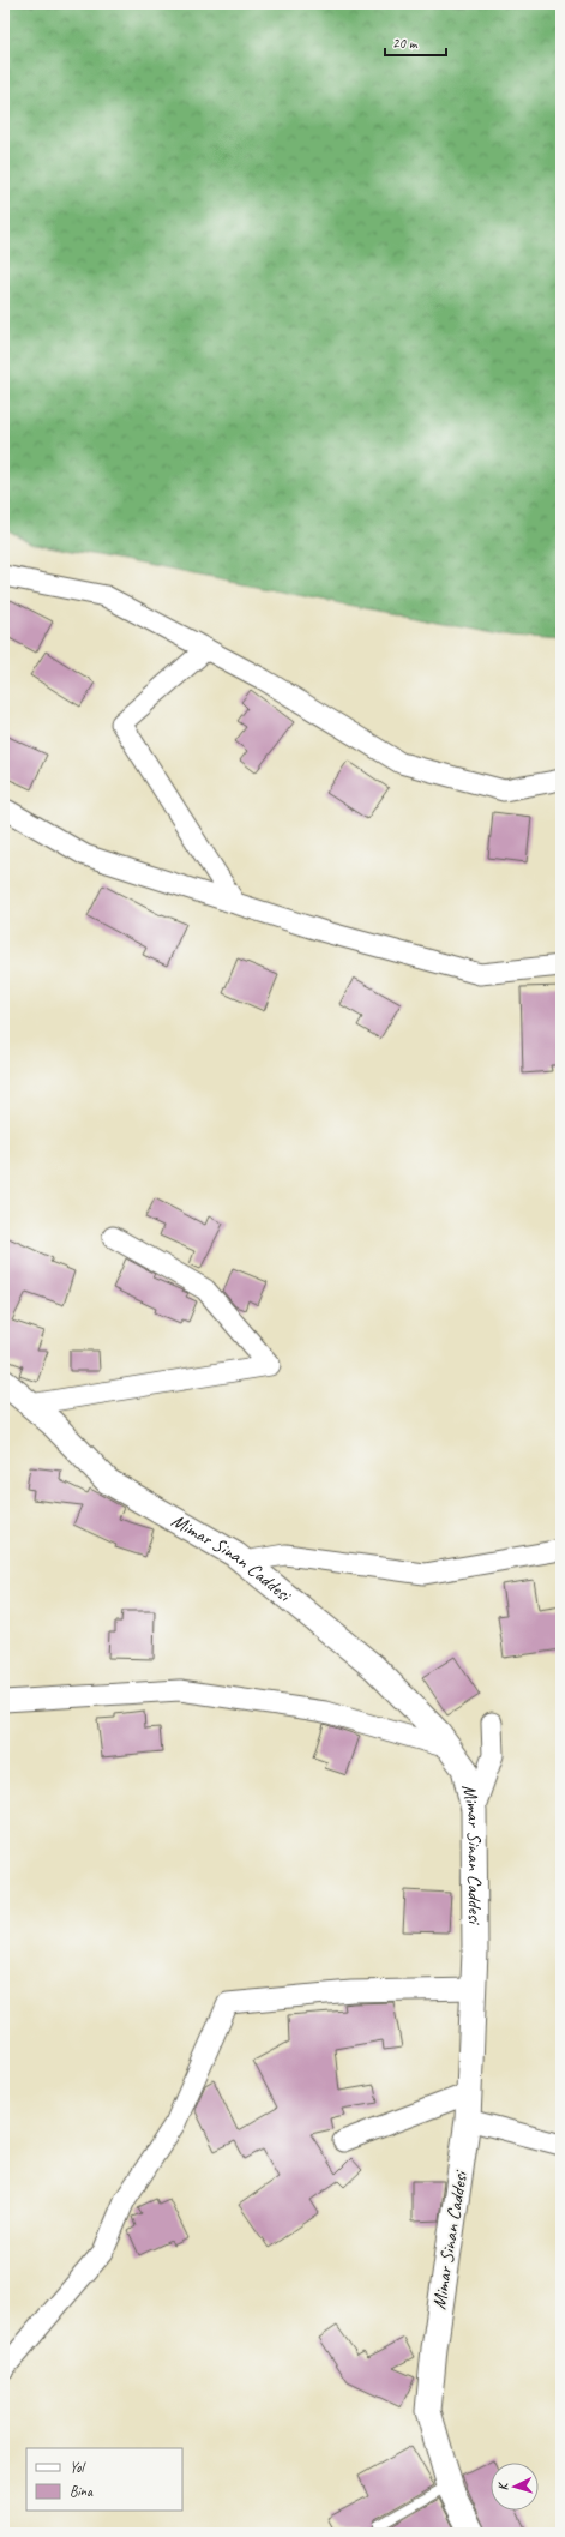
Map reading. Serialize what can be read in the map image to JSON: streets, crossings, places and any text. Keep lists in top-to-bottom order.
{
  "streets": {
    "street": ["Mimar Sinan Caddesi"]
  },
  "legend": ["Yol", "Bina"],
  "scale_bar": "20 m",
  "north": "left"
}
